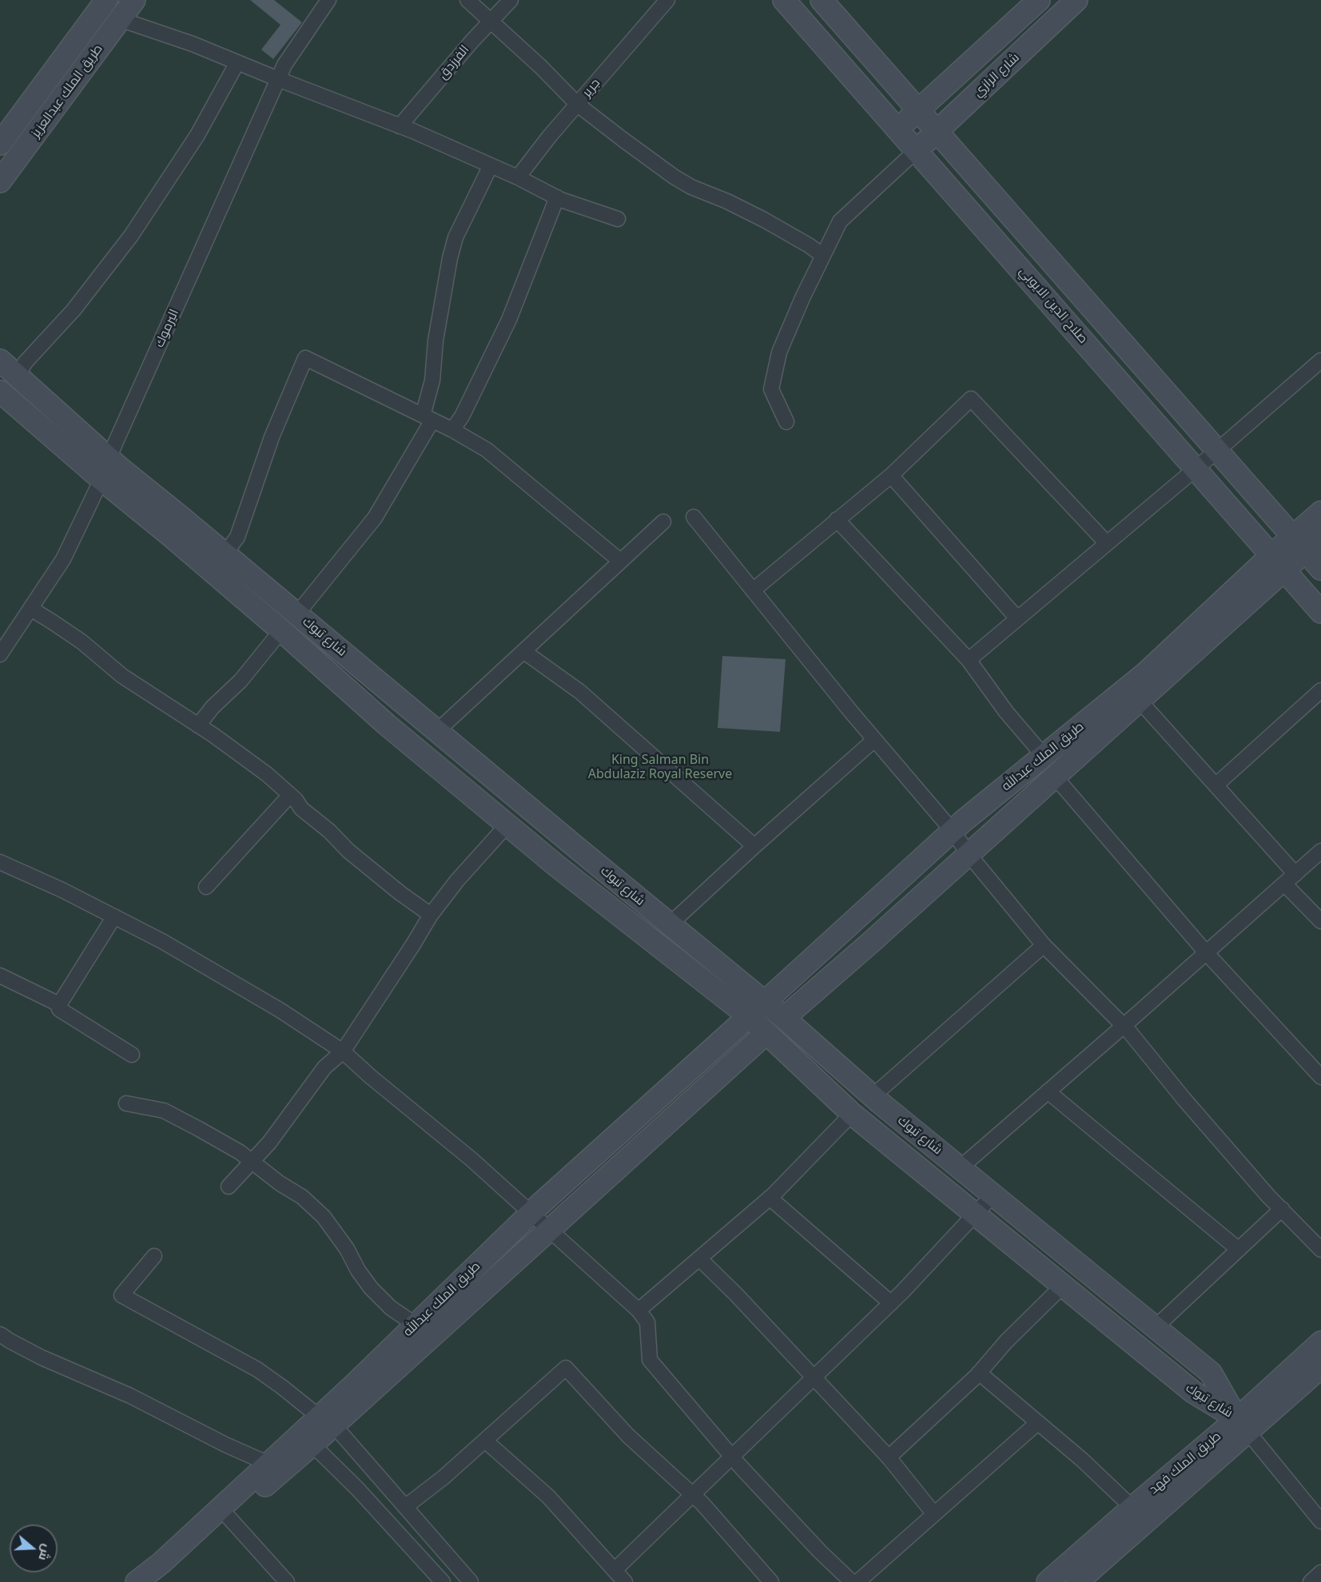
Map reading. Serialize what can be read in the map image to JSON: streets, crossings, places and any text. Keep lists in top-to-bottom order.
{
  "streets": {
    "main road": [
      "شارع الرازي",
      "طريق الملك عبدالعزيز",
      "صلاح الدين الايوبي",
      "شارع تبوك",
      "طريق الملك عبدالله",
      "طريق الملك فهد"
    ],
    "street": ["الفرزدق", "جرير", "اليرموك"]
  },
  "crossings": [
    ["شارع الرازي", "صلاح الدين الايوبي"],
    ["صلاح الدين الايوبي", "طريق الملك عبدالله"],
    ["اليرموك", "شارع تبوك"],
    ["شارع تبوك", "طريق الملك عبدالله"],
    ["شارع تبوك", "طريق الملك فهد"]
  ],
  "parks": ["King Salman Bin Abdulaziz Royal Reserve"],
  "north": "right"
}
